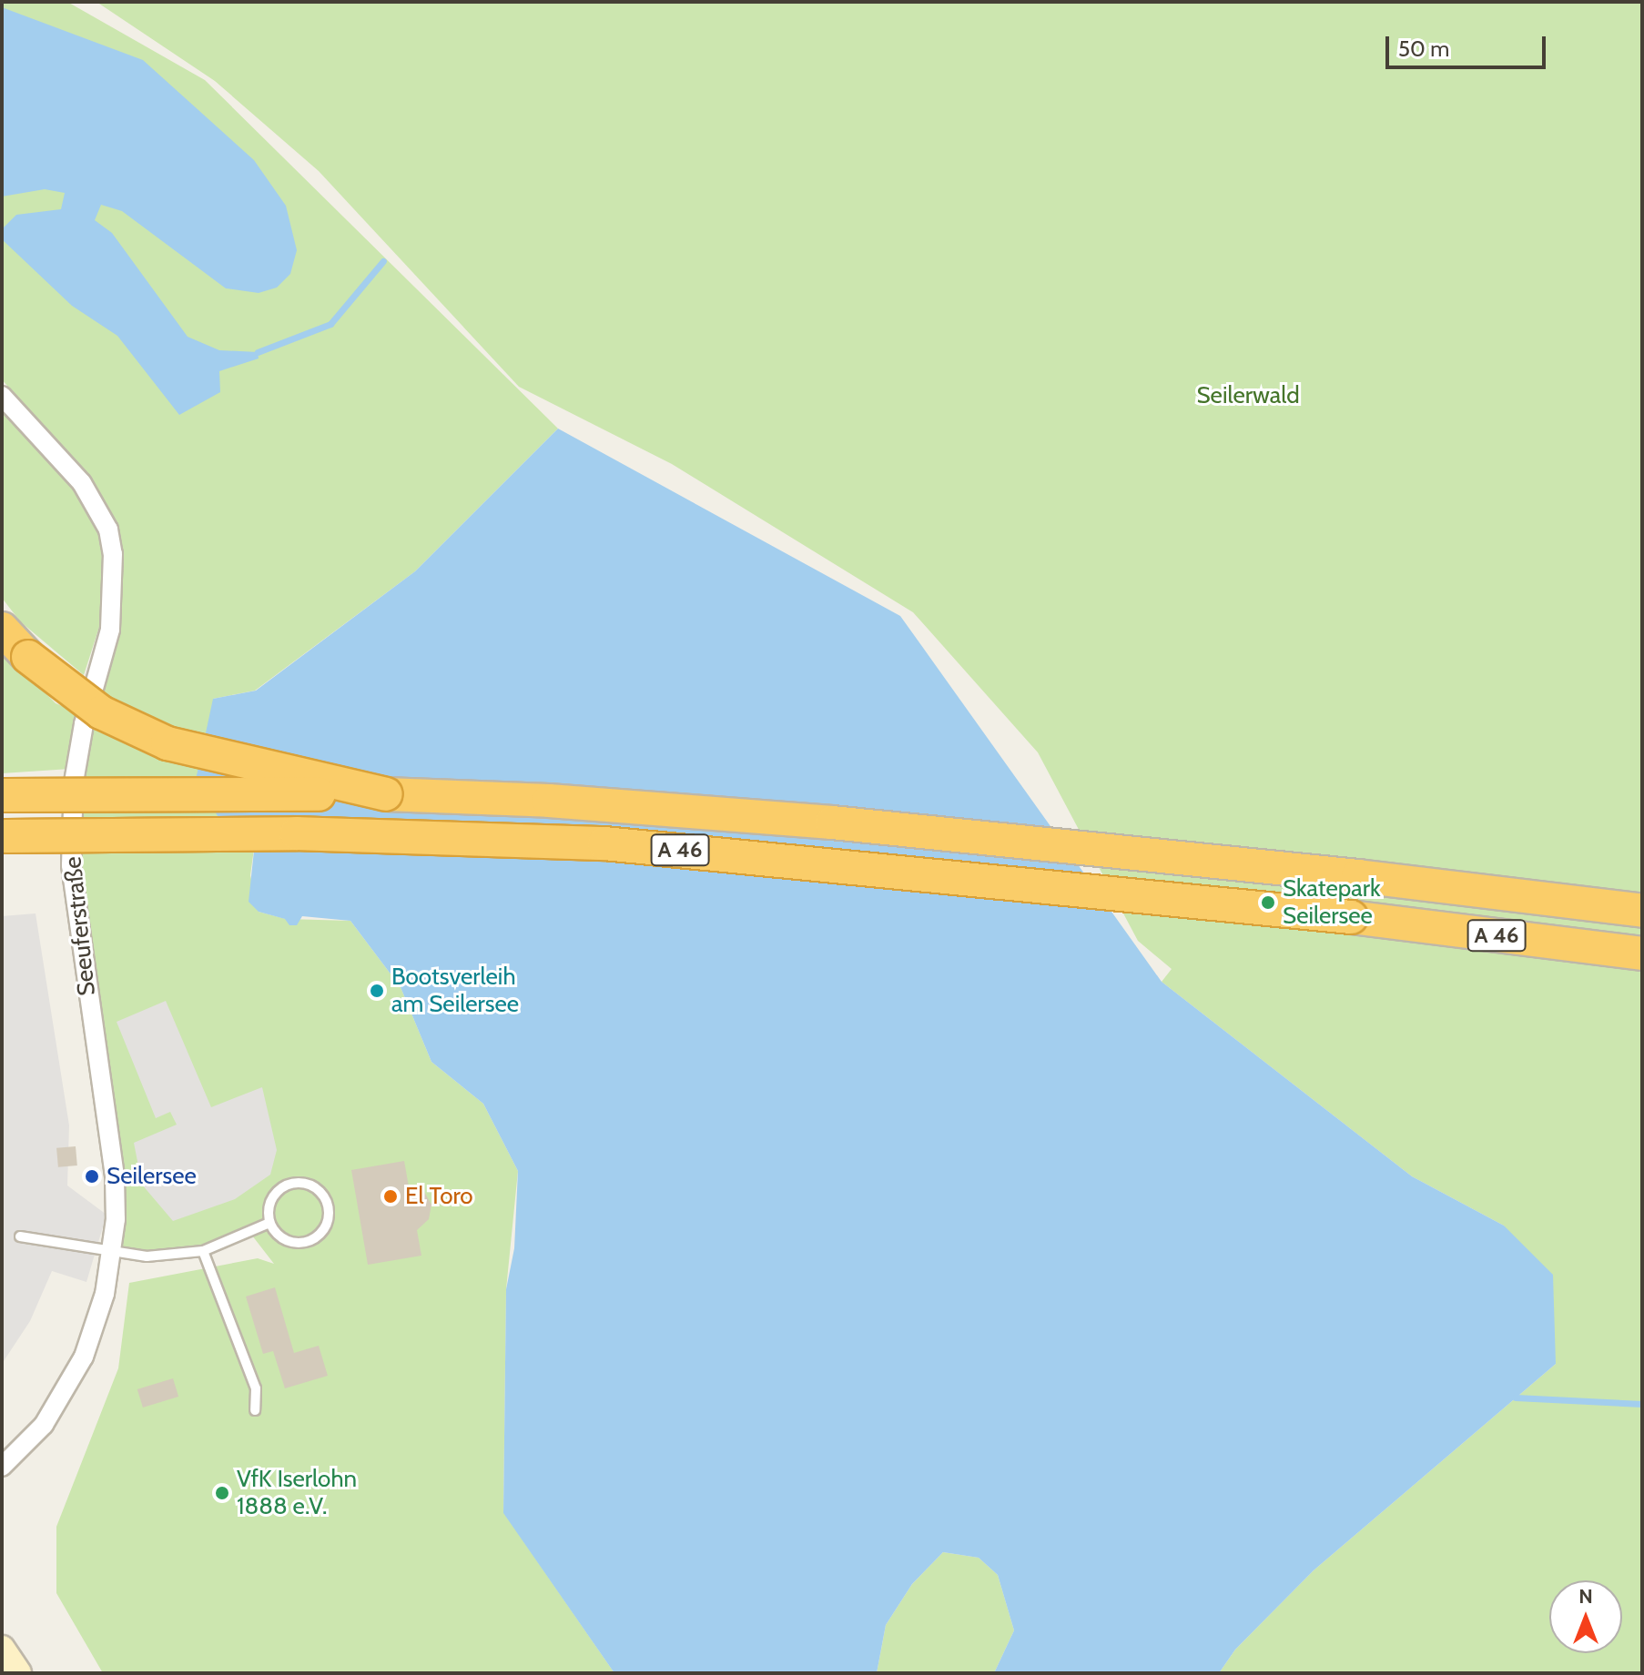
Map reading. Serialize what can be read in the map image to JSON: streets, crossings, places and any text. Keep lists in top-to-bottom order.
{
  "streets": {
    "highway": ["A 46"],
    "street": ["Seeuferstraße"]
  },
  "parks": ["Seilerwald"],
  "places": [
    "Skatepark Seilersee",
    "Bootsverleih am Seilersee",
    "Seilersee",
    "El Toro",
    "VfK Iserlohn 1888 e.V."
  ],
  "scale_bar": "50 m",
  "north": "top"
}
